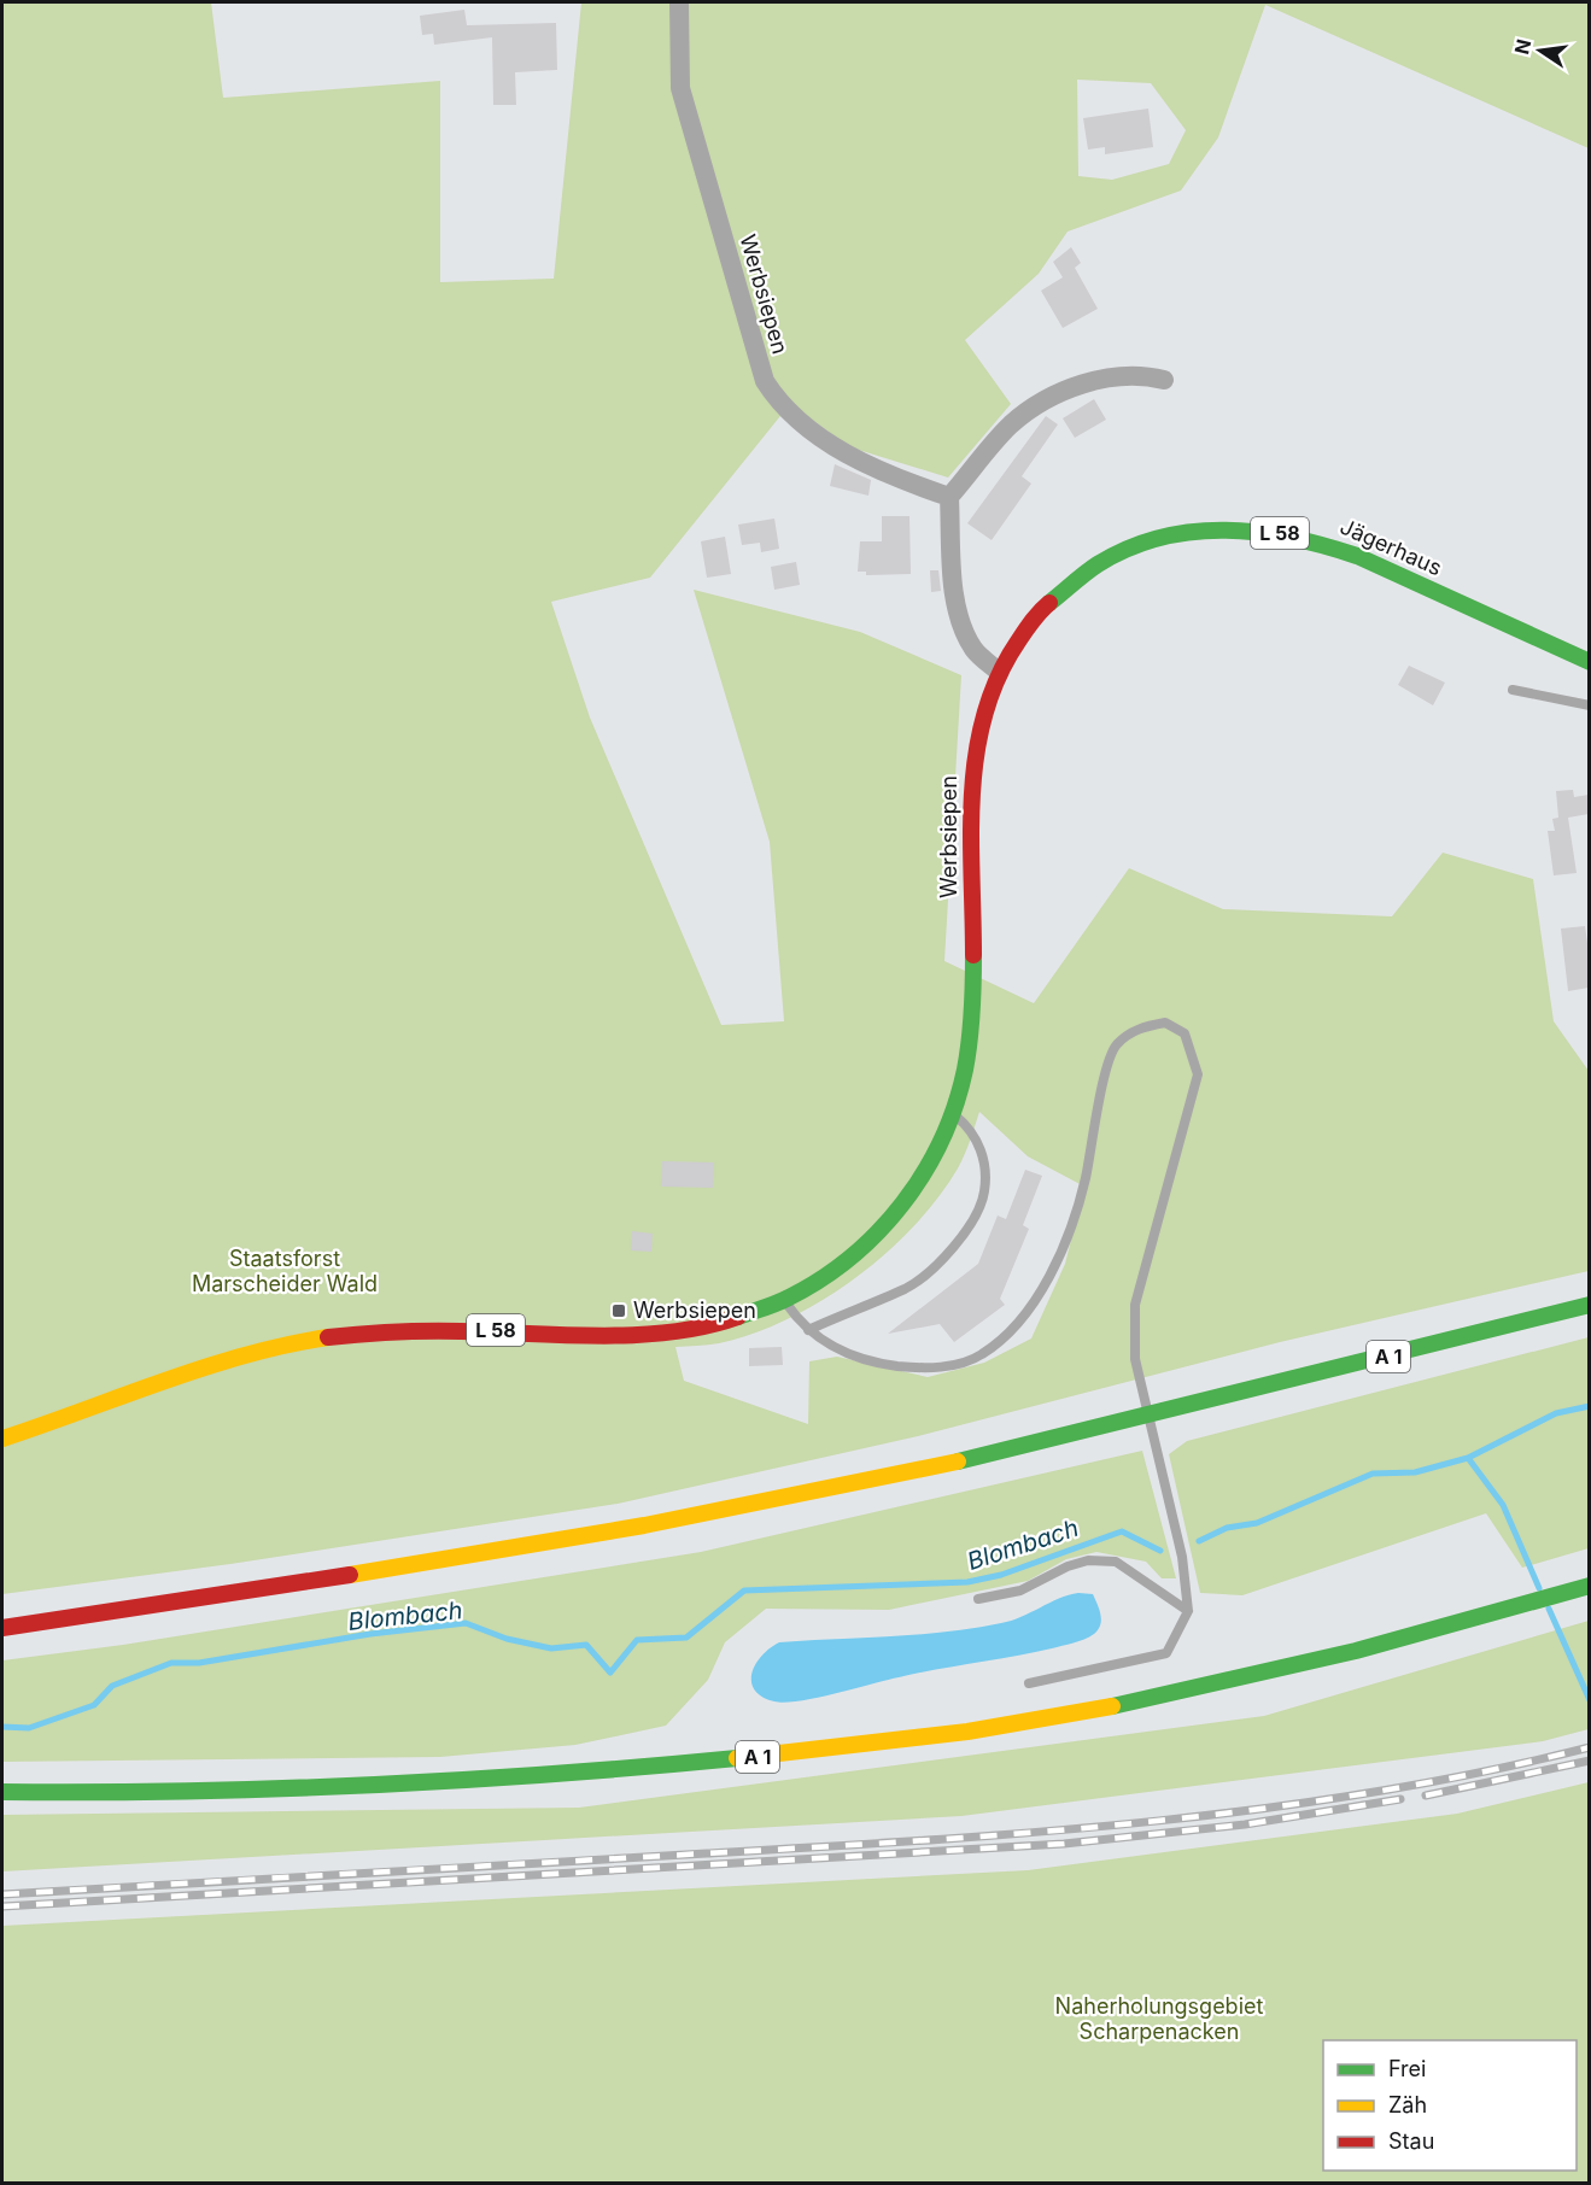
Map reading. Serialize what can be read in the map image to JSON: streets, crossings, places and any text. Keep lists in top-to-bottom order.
{
  "streets": {
    "main road": [
      "Werbsiepen",
      "L 58",
      "Jägerhaus",
      "A 1"
    ]
  },
  "crossings": [
    ["Werbsiepen", "Jägerhaus"]
  ],
  "water": ["Blombach"],
  "parks": ["Staatsforst Marscheider Wald", "Naherholungsgebiet Scharpenacken"],
  "places": {
    "transit": ["Werbsiepen"]
  },
  "legend": ["Frei", "Zäh", "Stau"],
  "north": "left"
}
